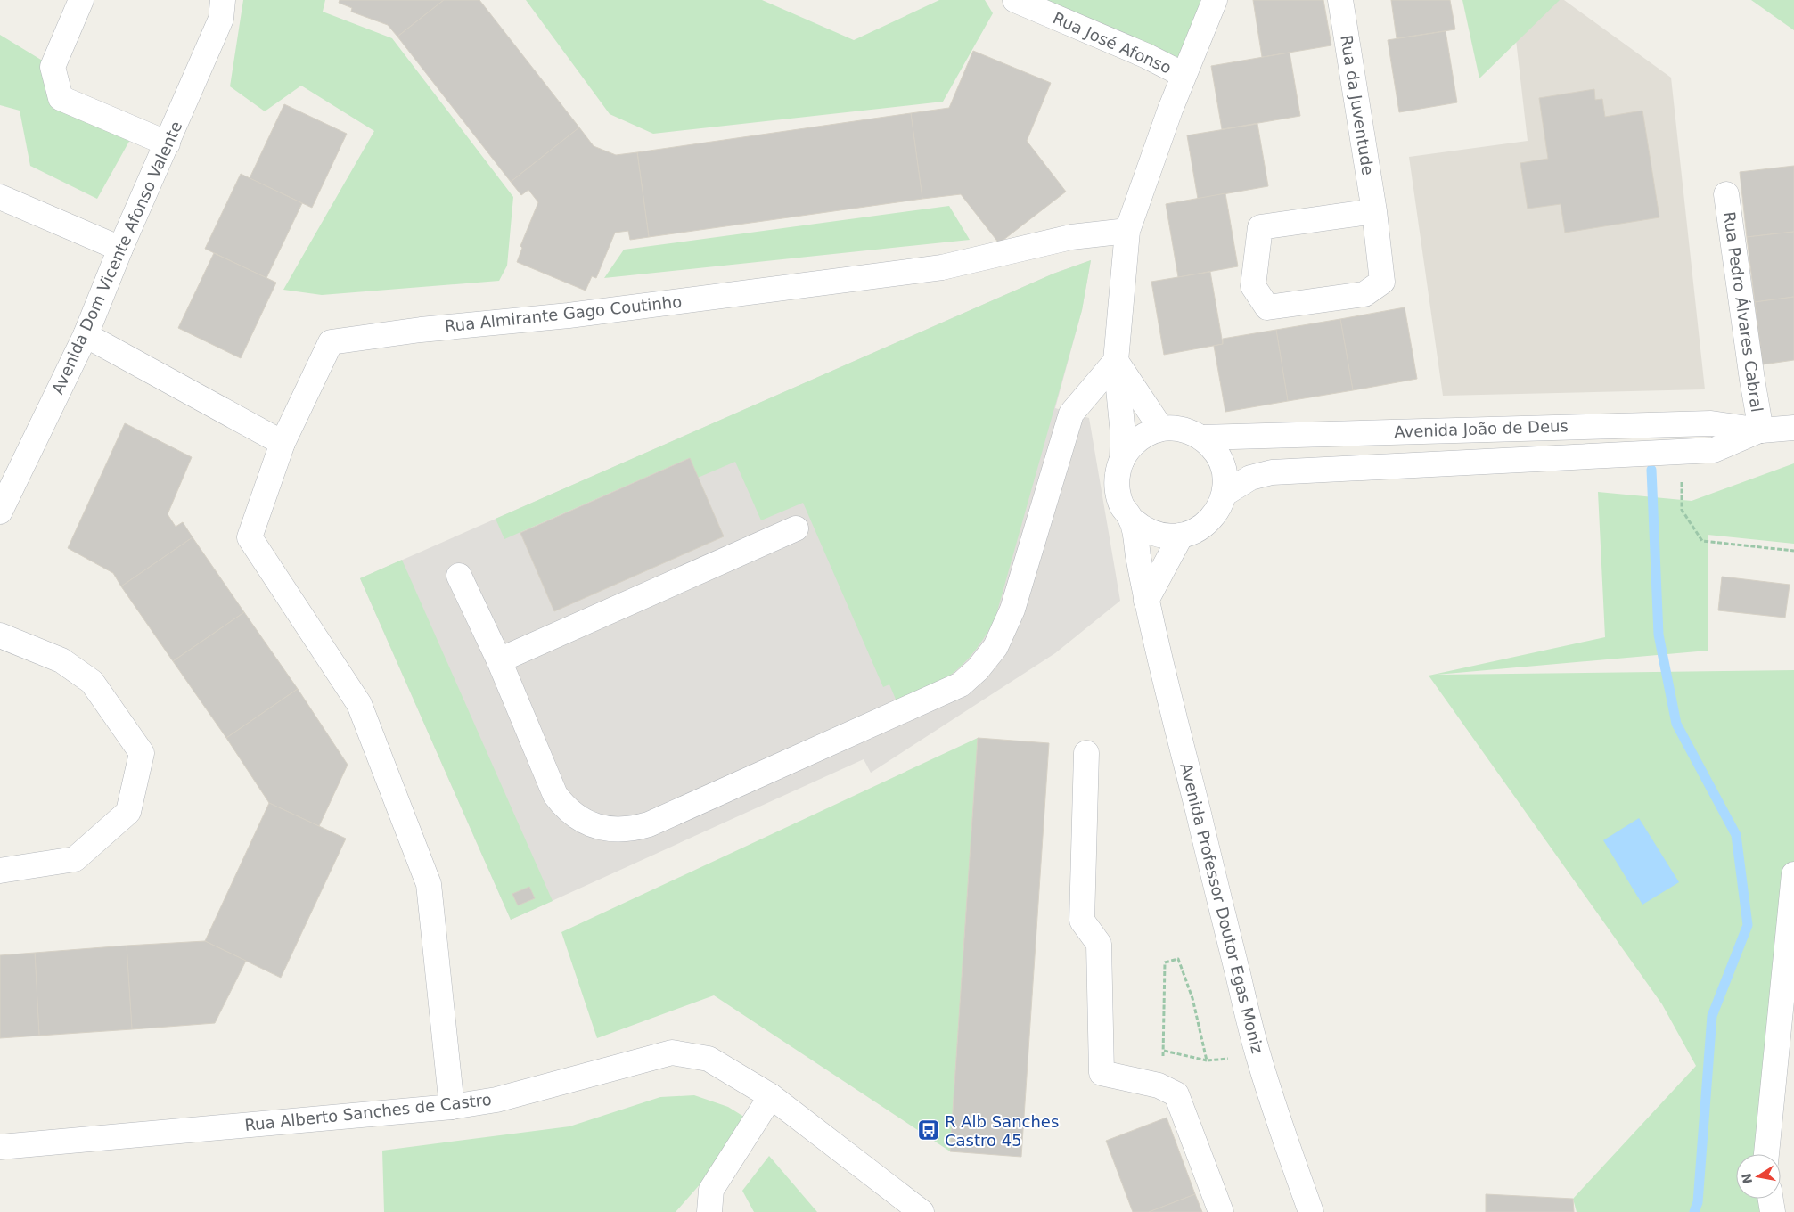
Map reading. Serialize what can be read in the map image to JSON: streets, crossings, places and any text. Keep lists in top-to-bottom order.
{
  "streets": {
    "street": [
      "Rua José Afonso",
      "Rua da Juventude",
      "Avenida Dom Vicente Afonso Valente",
      "Rua Pedro Álvares Cabral",
      "Rua Almirante Gago Coutinho",
      "Avenida João de Deus",
      "Avenida Professor Doutor Egas Moniz",
      "Rua Alberto Sanches de Castro"
    ]
  },
  "crossings": [
    ["Rua Pedro Álvares Cabral", "Avenida João de Deus"],
    ["Avenida João de Deus", "Avenida Professor Doutor Egas Moniz"]
  ],
  "places": {
    "bus stop": ["R Alb Sanches Castro 45"]
  },
  "north": "left"
}
